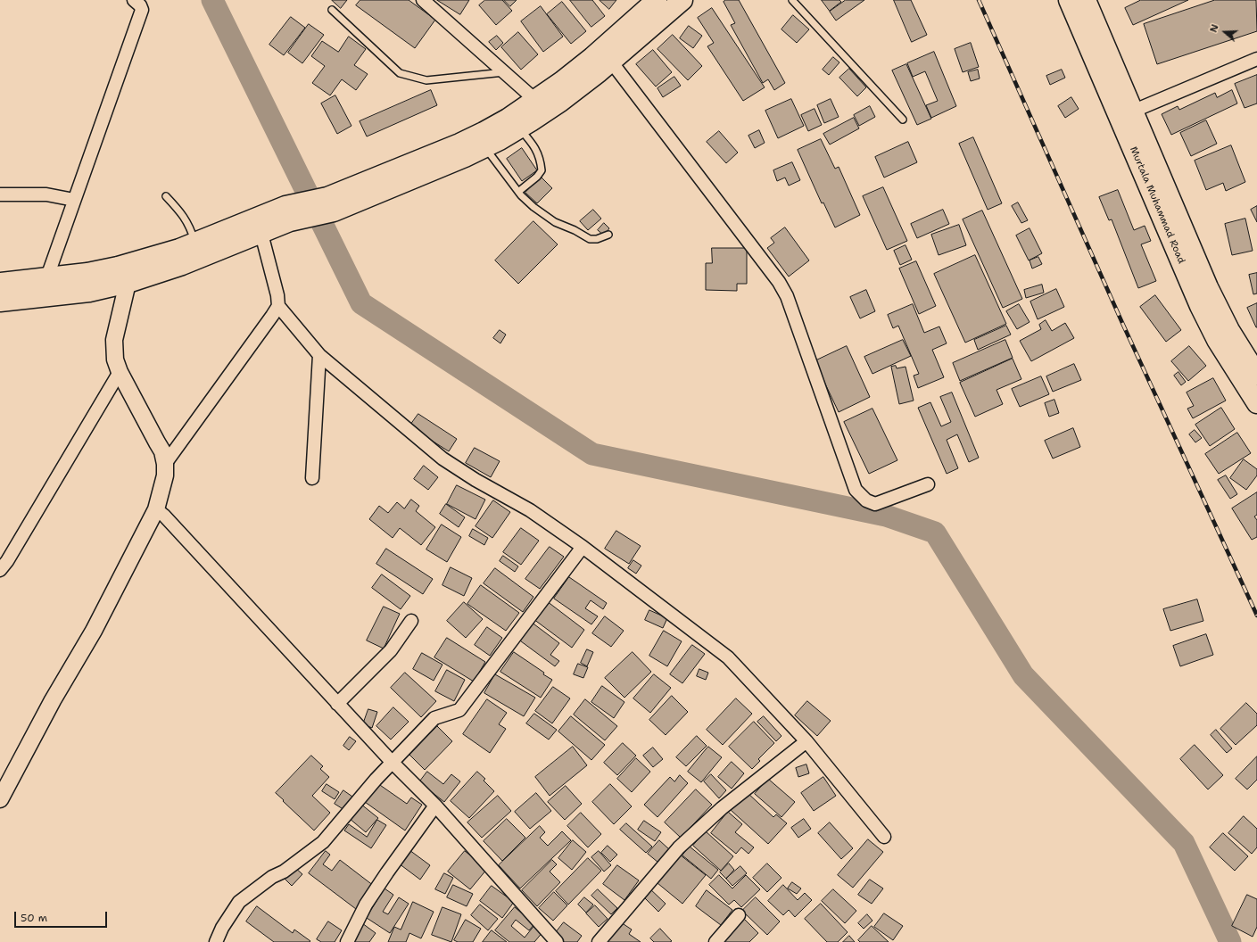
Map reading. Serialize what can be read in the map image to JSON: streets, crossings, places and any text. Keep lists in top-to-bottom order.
{
  "streets": {
    "main road": ["Murtala Muhammad Road"]
  },
  "scale_bar": "50 m",
  "north": "left"
}
